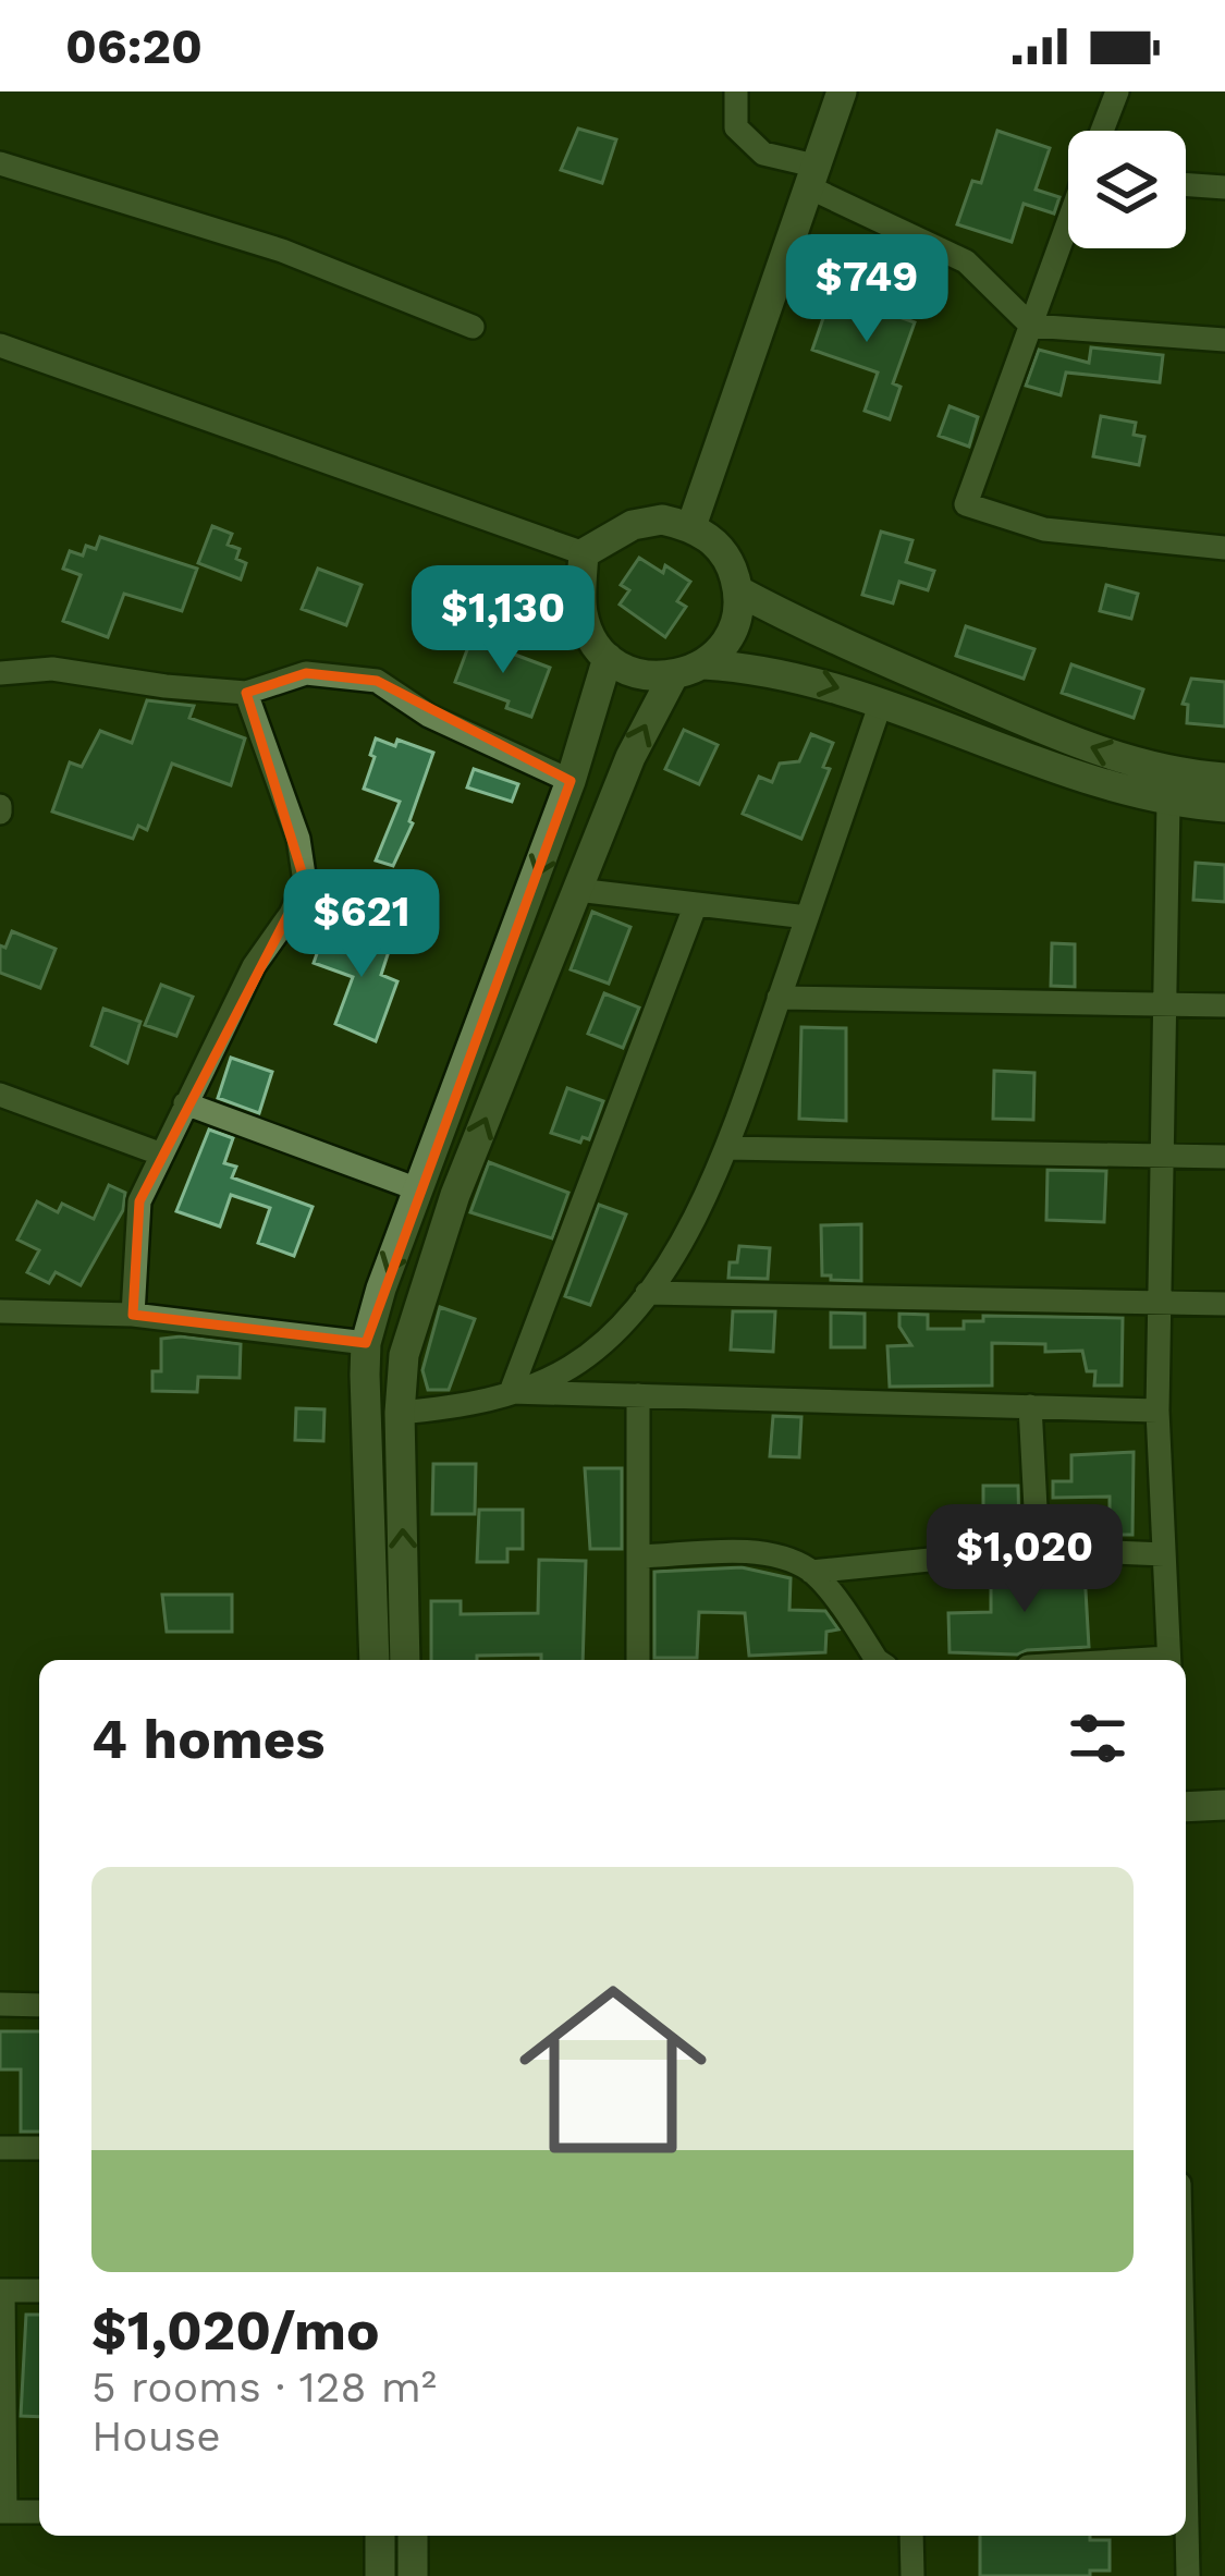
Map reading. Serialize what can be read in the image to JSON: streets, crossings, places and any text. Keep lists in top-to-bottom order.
{
  "page": {
    "status": "06:20",
    "price": [
      "$749",
      "$1,130",
      "$621",
      "$1,020"
    ],
    "heading": "4 homes",
    "list": [
      {
        "name": "$1,020/mo",
        "note": "5 rooms · 128 m² · House"
      }
    ]
  }
}
